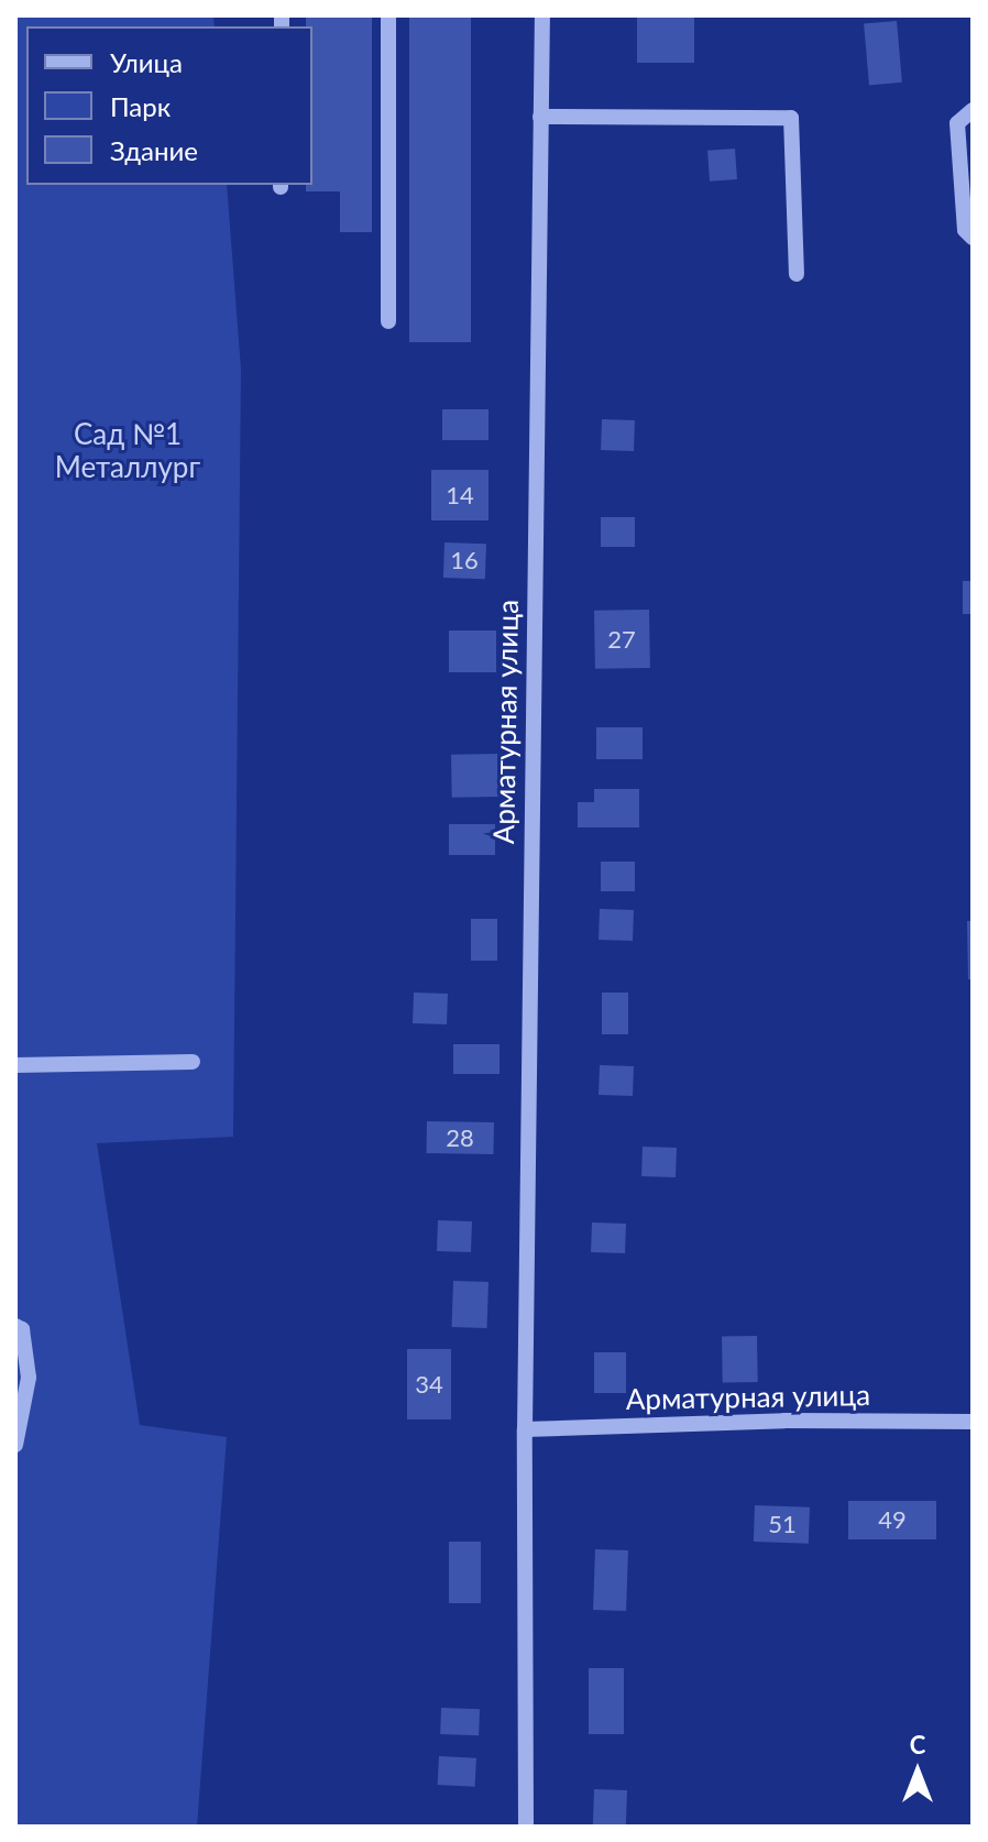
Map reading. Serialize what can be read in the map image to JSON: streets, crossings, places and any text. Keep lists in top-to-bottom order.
{
  "streets": {
    "street": ["Арматурная улица"]
  },
  "parks": ["Сад №1 Металлург"],
  "house_numbers": [
    "14",
    "16",
    "27",
    "28",
    "34",
    "49",
    "51"
  ],
  "legend": ["Улица", "Парк", "Здание"],
  "north": "top"
}
